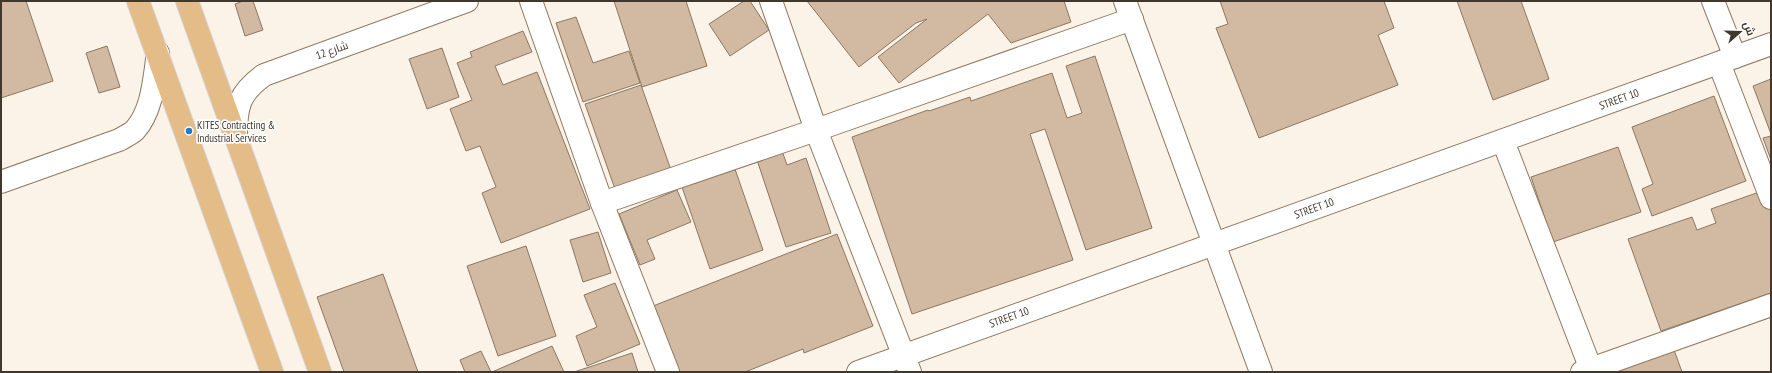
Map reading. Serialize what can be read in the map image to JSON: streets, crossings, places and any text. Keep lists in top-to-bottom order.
{
  "streets": {
    "street": ["شارع 12", "STREET 10"]
  },
  "places": ["KITES Contracting & Industrial Services"],
  "north": "right"
}
